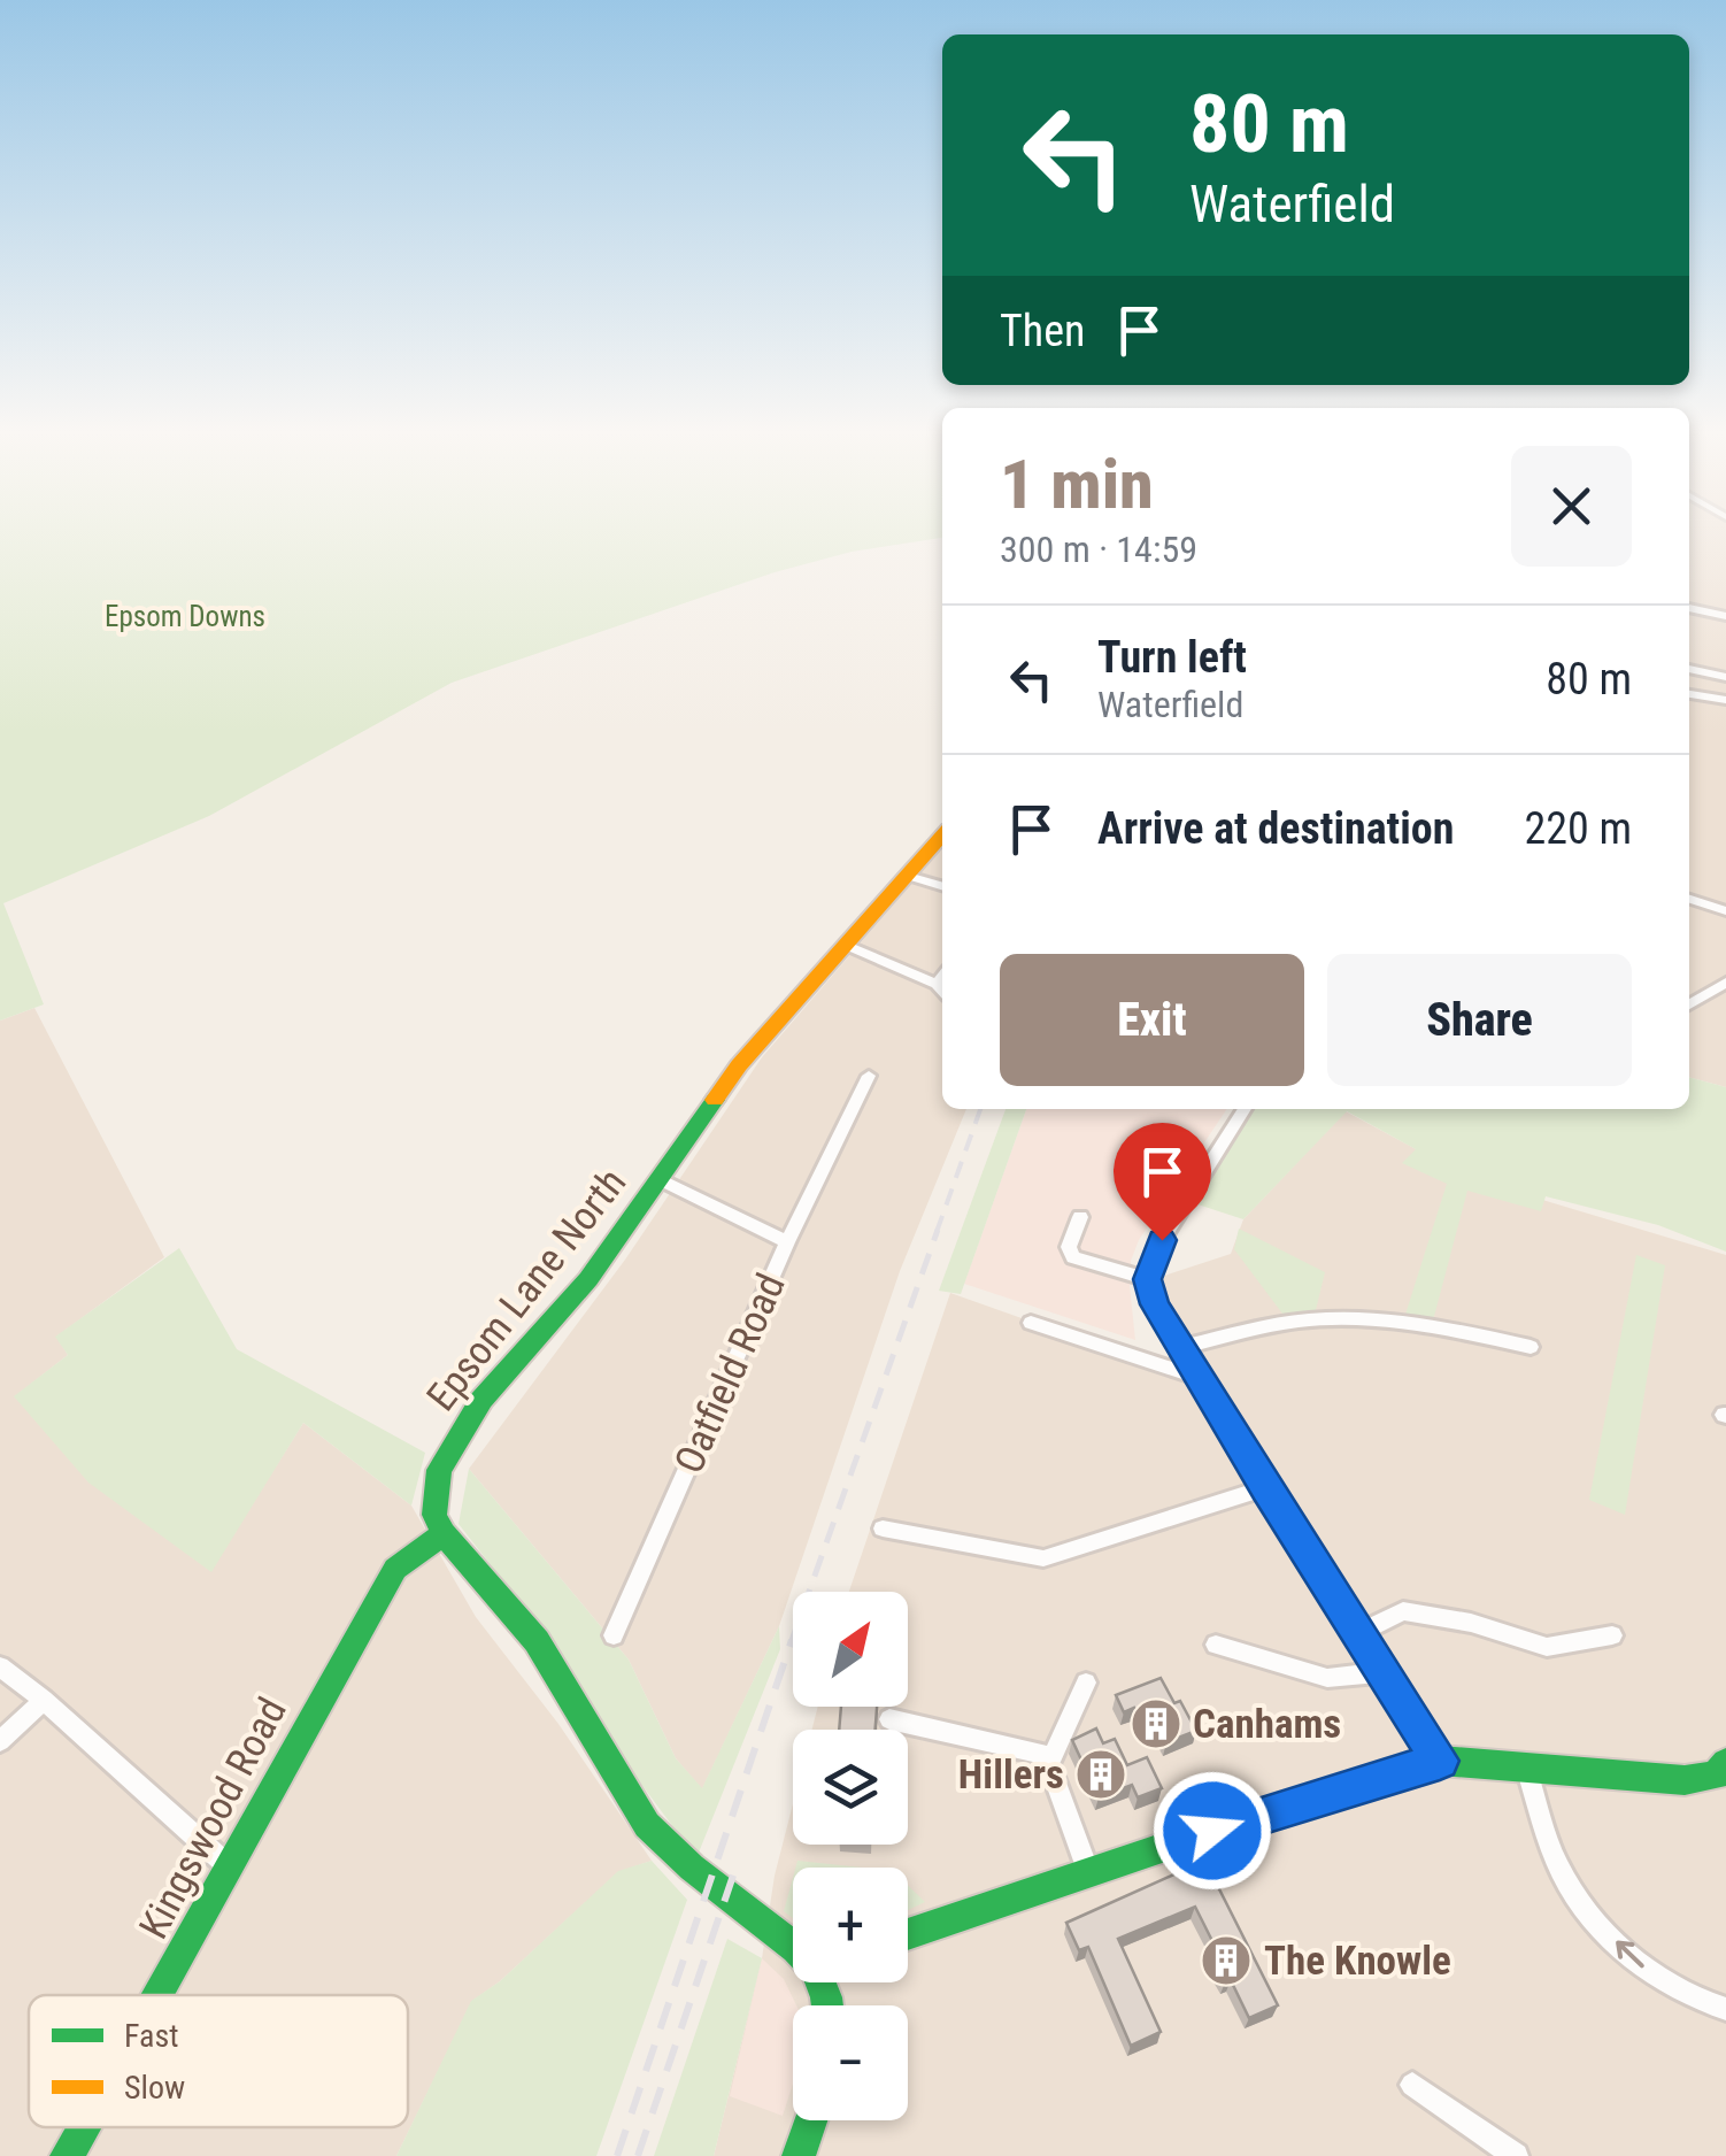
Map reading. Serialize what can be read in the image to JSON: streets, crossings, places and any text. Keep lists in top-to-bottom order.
{
  "streets": {
    "main road": ["Epsom Lane North", "Kingswood Road"],
    "street": ["Oatfield Road"]
  },
  "crossings": [
    ["Epsom Lane North", "Oatfield Road"],
    ["Epsom Lane North", "Kingswood Road"]
  ],
  "parks": ["Epsom Downs"],
  "places": {
    "building": ["Canhams", "Hillers", "The Knowle"]
  },
  "legend": ["Fast", "Slow"],
  "north": "top right",
  "page": {
    "turn": ["80 m", "Waterfield"],
    "then": "Then",
    "heading": ["1 min", "300 m · 14:59"],
    "list": [
      {
        "name": "Turn left",
        "note": "Waterfield",
        "value": "80 m"
      },
      {
        "name": "Arrive at destination",
        "value": "220 m"
      }
    ],
    "buttons": ["Exit", "Share"],
    "map_buttons": ["+", "−"]
  }
}
